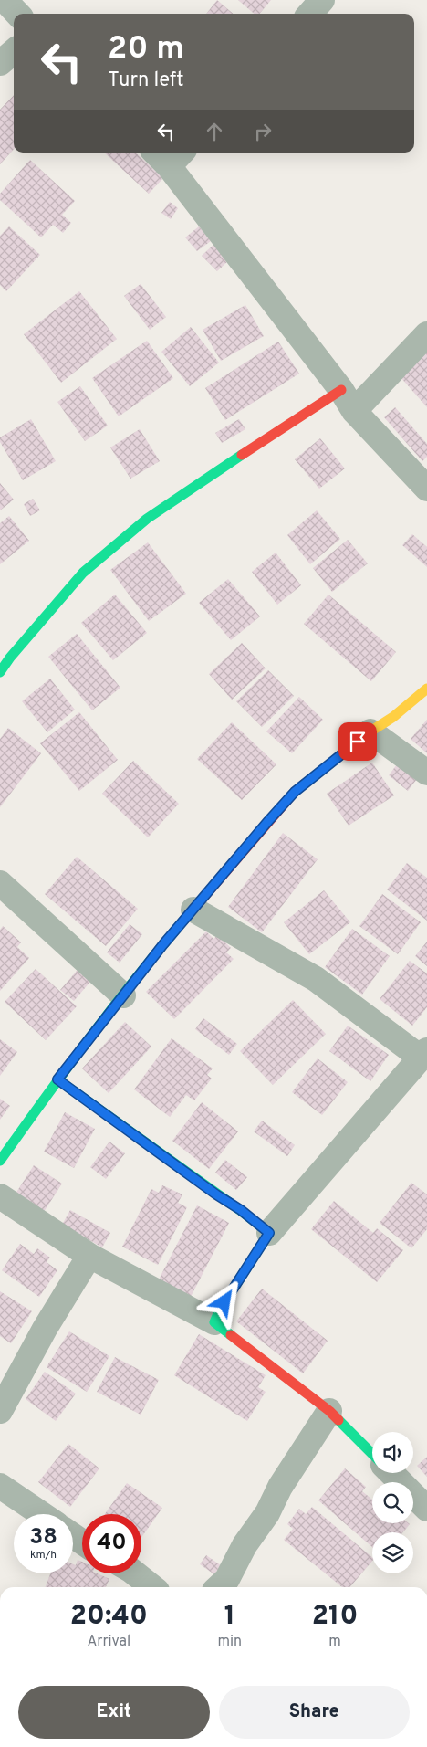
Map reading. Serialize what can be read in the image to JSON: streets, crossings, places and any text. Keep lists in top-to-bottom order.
{
  "page": {
    "turn": ["20 m", "Turn left"],
    "speed": "38 km/h",
    "limit": "40",
    "eta": [
      "20:40",
      "Arrival",
      "1",
      "min",
      "210",
      "m"
    ],
    "buttons": ["Exit", "Share"]
  }
}
